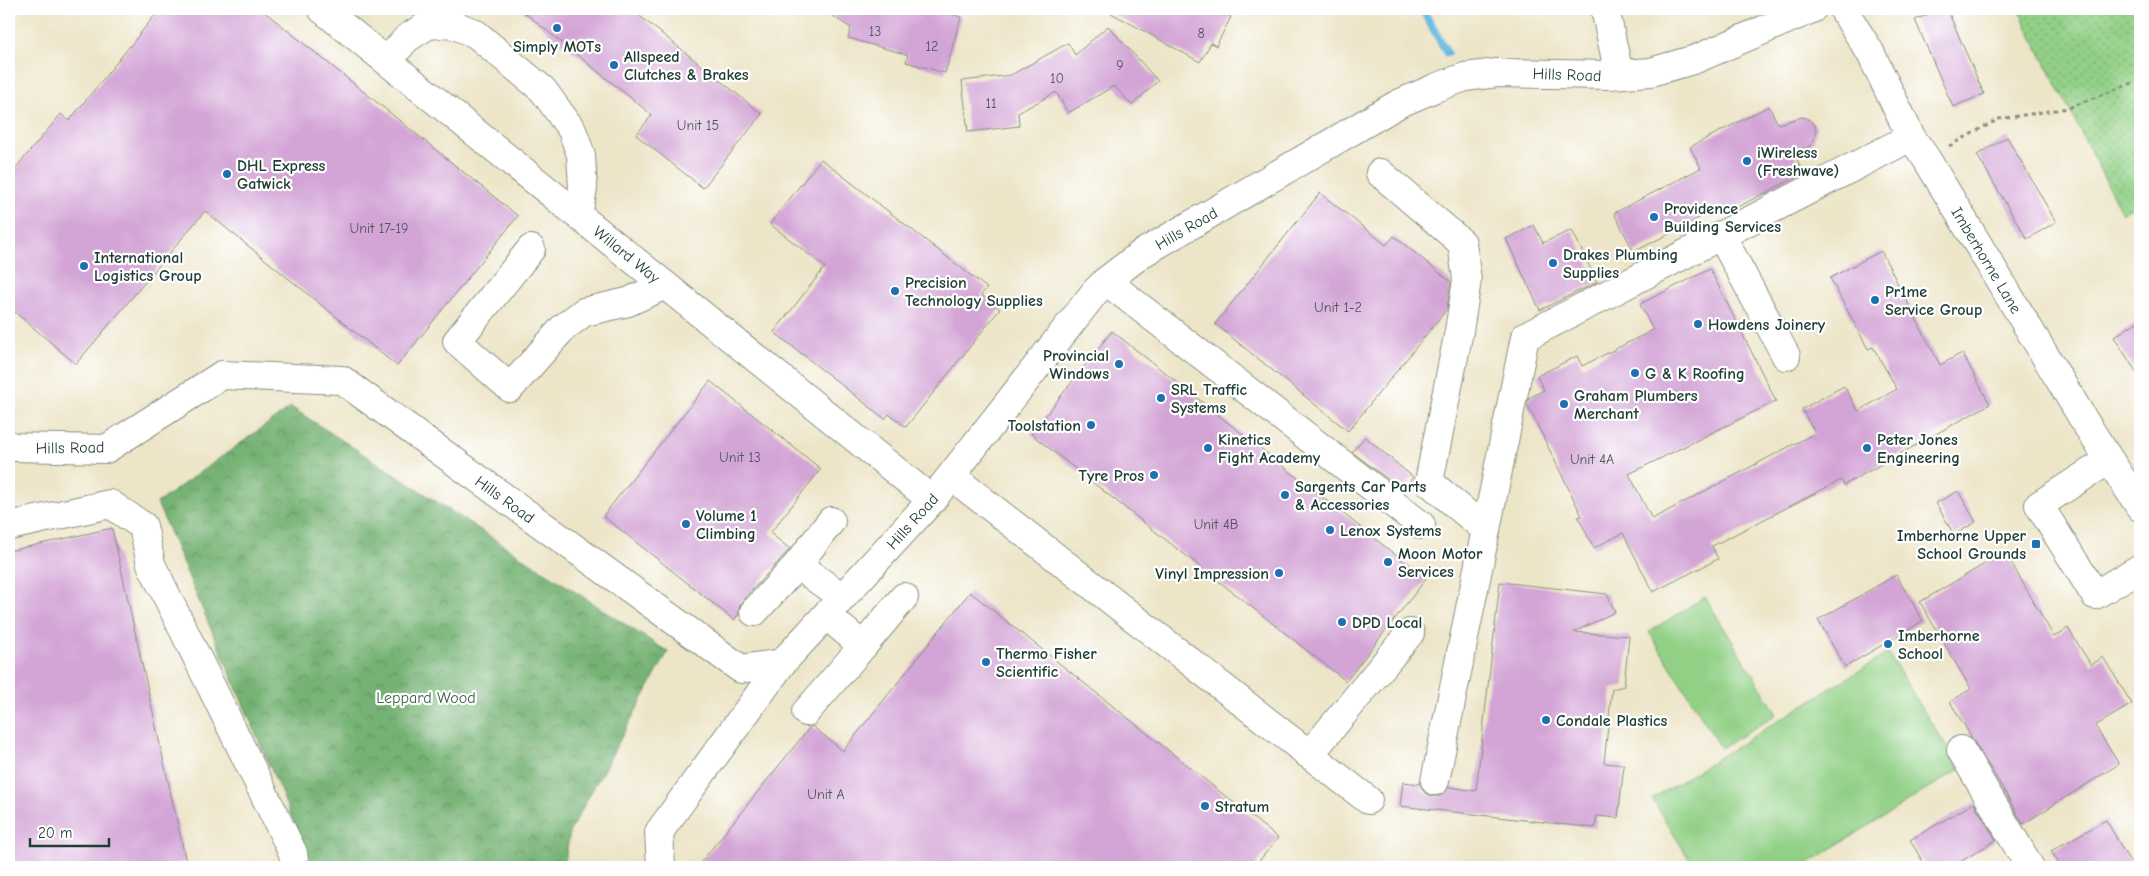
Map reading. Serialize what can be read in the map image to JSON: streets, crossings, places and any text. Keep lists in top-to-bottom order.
{
  "streets": {
    "street": ["Hills Road", "Willard Way", "Imberhorne Lane"]
  },
  "crossings": [
    ["Hills Road", "Willard Way"]
  ],
  "parks": ["Leppard Wood"],
  "places": {
    "other": [
      "Simply MOTs",
      "Allspeed Clutches & Brakes",
      "iWireless (Freshwave)",
      "DHL Express Gatwick",
      "Providence Building Services",
      "Drakes Plumbing Supplies",
      "International Logistics Group",
      "Precision Technology Supplies",
      "Pr1me Service Group",
      "Howdens Joinery",
      "Provincial Windows",
      "G & K Roofing",
      "SRL Traffic Systems",
      "Graham Plumbers Merchant",
      "Toolstation",
      "Kinetics Fight Academy",
      "Peter Jones Engineering",
      "Tyre Pros",
      "Sargents Car Parts & Accessories",
      "Volume 1 Climbing",
      "Lenox Systems",
      "Moon Motor Services",
      "Vinyl Impression",
      "DPD Local",
      "Imberhorne School",
      "Thermo Fisher Scientific",
      "Condale Plastics",
      "Stratum"
    ],
    "transit": ["Imberhorne Upper School Grounds"]
  },
  "house_numbers": [
    "13",
    "8",
    "12",
    "9",
    "10",
    "11",
    "Unit 15",
    "Unit 17-19",
    "Unit 1-2",
    "Unit 13",
    "Unit 4A",
    "Unit 4B",
    "Unit A"
  ],
  "scale_bar": "20 m"
}
